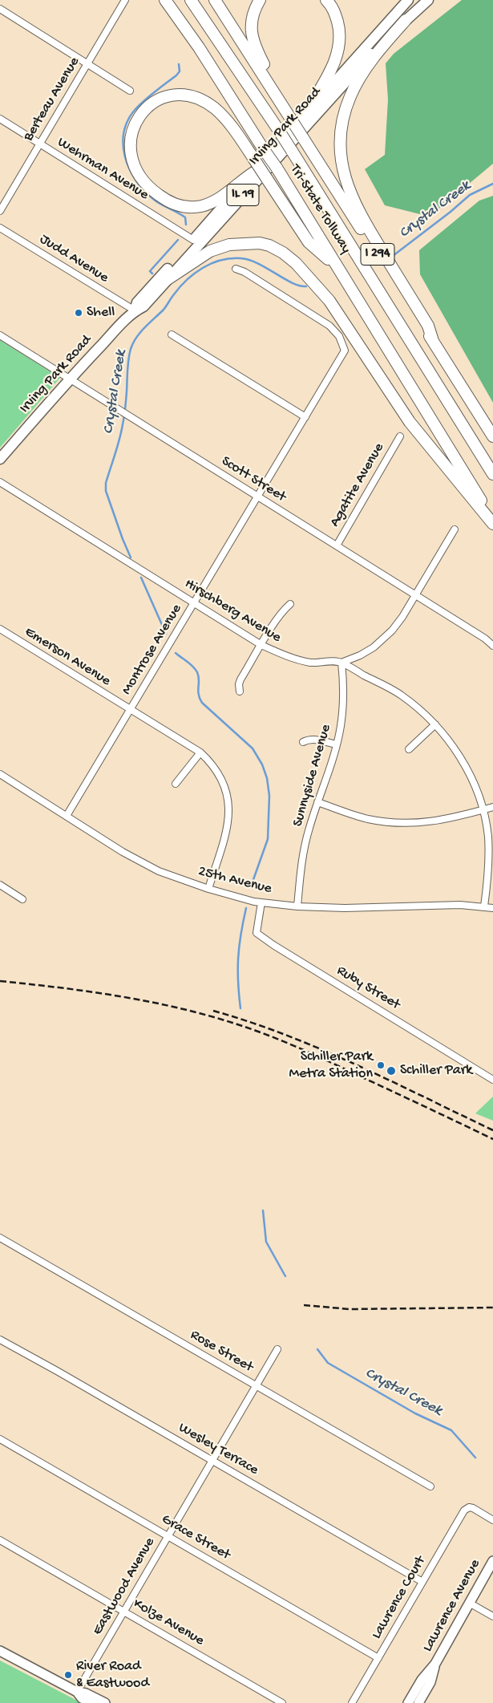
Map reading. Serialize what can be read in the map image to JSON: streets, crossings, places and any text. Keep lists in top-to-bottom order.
{
  "streets": {
    "highway": ["Tri-State Tollway", "I 294"],
    "main road": ["Irving Park Road", "IL 19", "Lawrence Avenue"],
    "street": [
      "Berteau Avenue",
      "Wehrman Avenue",
      "Judd Avenue",
      "Scott Street",
      "Agatite Avenue",
      "Hirschberg Avenue",
      "Montrose Avenue",
      "Emerson Avenue",
      "Sunnyside Avenue",
      "25th Avenue",
      "Ruby Street",
      "Rose Street",
      "Wesley Terrace",
      "Grace Street",
      "Eastwood Avenue",
      "Lawrence Court",
      "Kolze Avenue"
    ]
  },
  "crossings": [
    ["Berteau Avenue", "Wehrman Avenue"],
    ["Irving Park Road", "Wehrman Avenue"],
    ["Irving Park Road", "I 294"],
    ["Irving Park Road", "Judd Avenue"],
    ["Irving Park Road", "Scott Street"],
    ["Scott Street", "Agatite Avenue"],
    ["Scott Street", "Montrose Avenue"],
    ["Hirschberg Avenue", "Montrose Avenue"],
    ["Hirschberg Avenue", "Sunnyside Avenue"],
    ["Hirschberg Avenue", "25th Avenue"],
    ["Montrose Avenue", "Emerson Avenue"],
    ["Montrose Avenue", "25th Avenue"],
    ["Emerson Avenue", "25th Avenue"],
    ["Sunnyside Avenue", "25th Avenue"],
    ["25th Avenue", "Ruby Street"],
    ["Rose Street", "Eastwood Avenue"],
    ["Wesley Terrace", "Eastwood Avenue"],
    ["Wesley Terrace", "Lawrence Court"],
    ["Grace Street", "Eastwood Avenue"],
    ["Grace Street", "Lawrence Court"],
    ["Eastwood Avenue", "Kolze Avenue"]
  ],
  "water": ["Crystal Creek"],
  "places": [
    "Shell",
    "Schiller Park Metra Station",
    "Schiller Park",
    "River Road & Eastwood"
  ]
}
